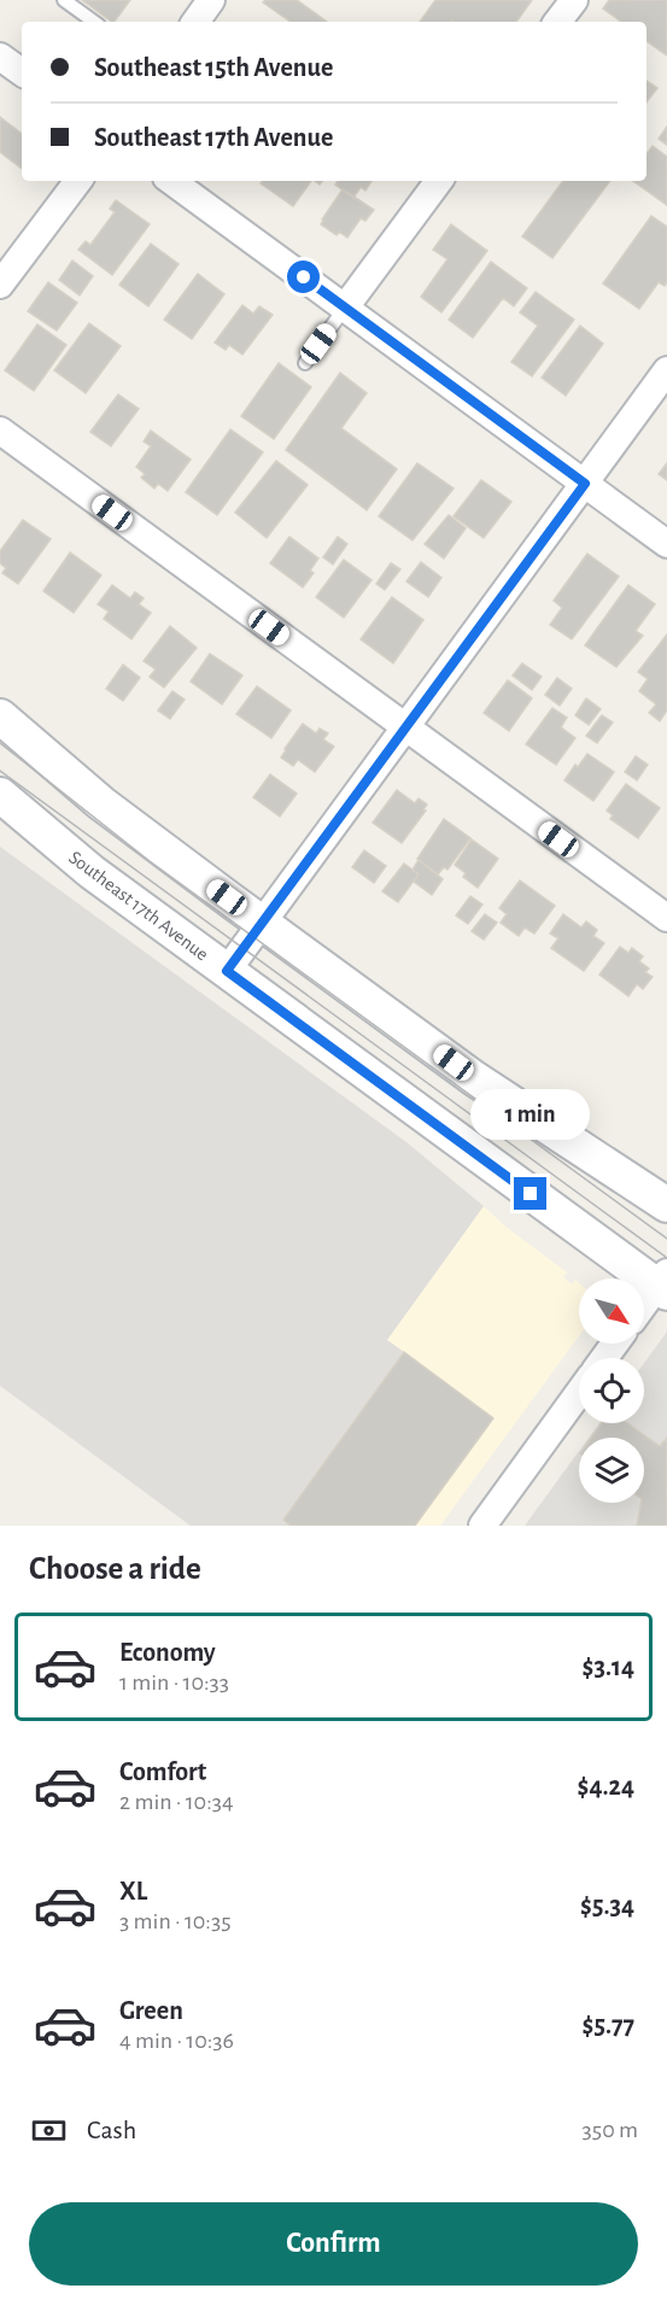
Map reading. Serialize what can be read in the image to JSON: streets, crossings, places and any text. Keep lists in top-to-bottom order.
{
  "streets": {
    "street": ["Southeast 17th Avenue"]
  },
  "north": "bottom right",
  "page": {
    "banner": ["Southeast 15th Avenue", "Southeast 17th Avenue"],
    "bubble": "1 min",
    "heading": "Choose a ride",
    "list": [
      {
        "name": "Economy",
        "note": "1 min · 10:33",
        "value": "$3.14"
      },
      {
        "name": "Comfort",
        "note": "2 min · 10:34",
        "value": "$4.24"
      },
      {
        "name": "XL",
        "note": "3 min · 10:35",
        "value": "$5.34"
      },
      {
        "name": "Green",
        "note": "4 min · 10:36",
        "value": "$5.77"
      }
    ],
    "pay": ["Cash", "350 m"],
    "buttons": "Confirm"
  }
}
